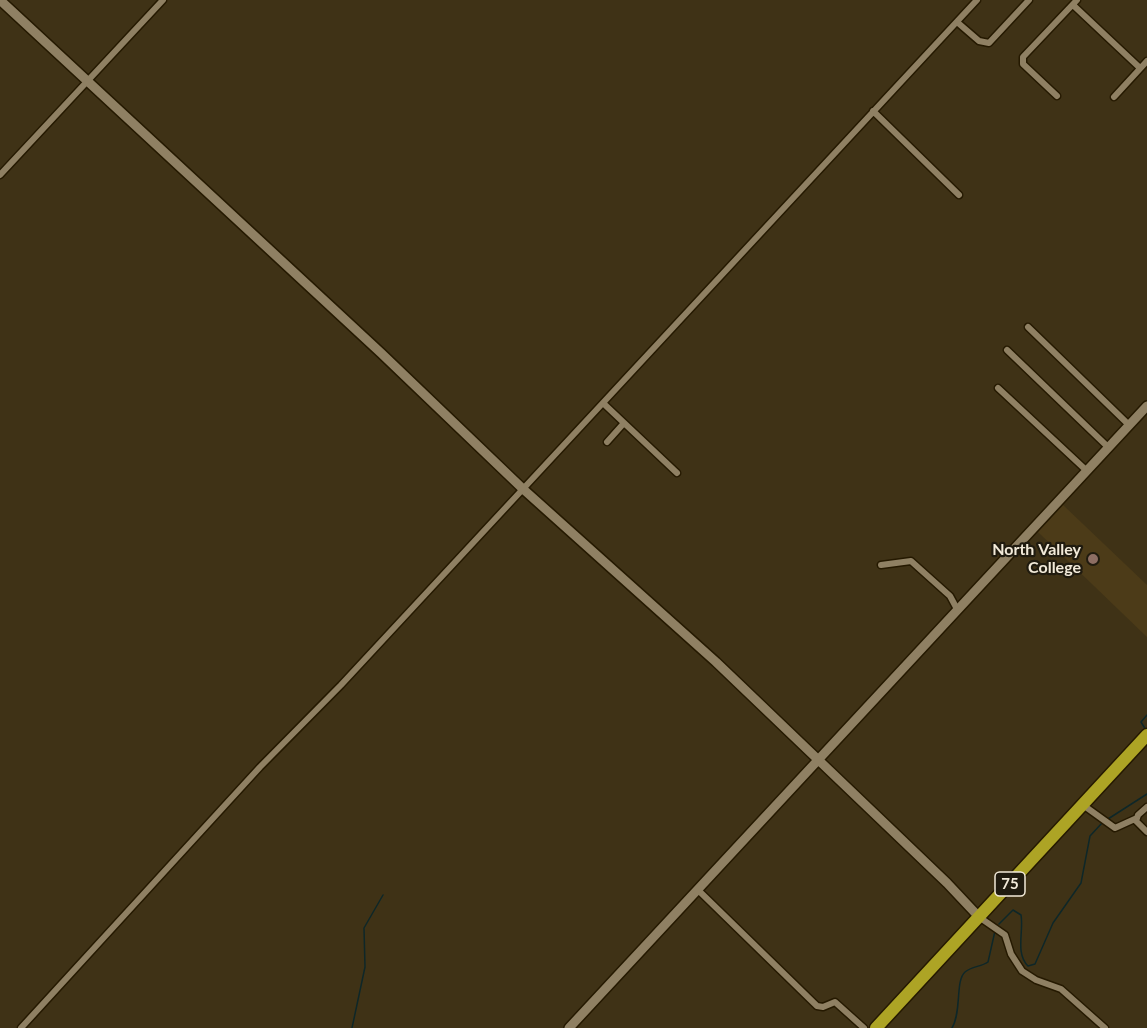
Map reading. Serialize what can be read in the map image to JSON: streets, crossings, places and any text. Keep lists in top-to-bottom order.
{
  "streets": {
    "highway": ["75"]
  },
  "places": ["North Valley College"]
}
